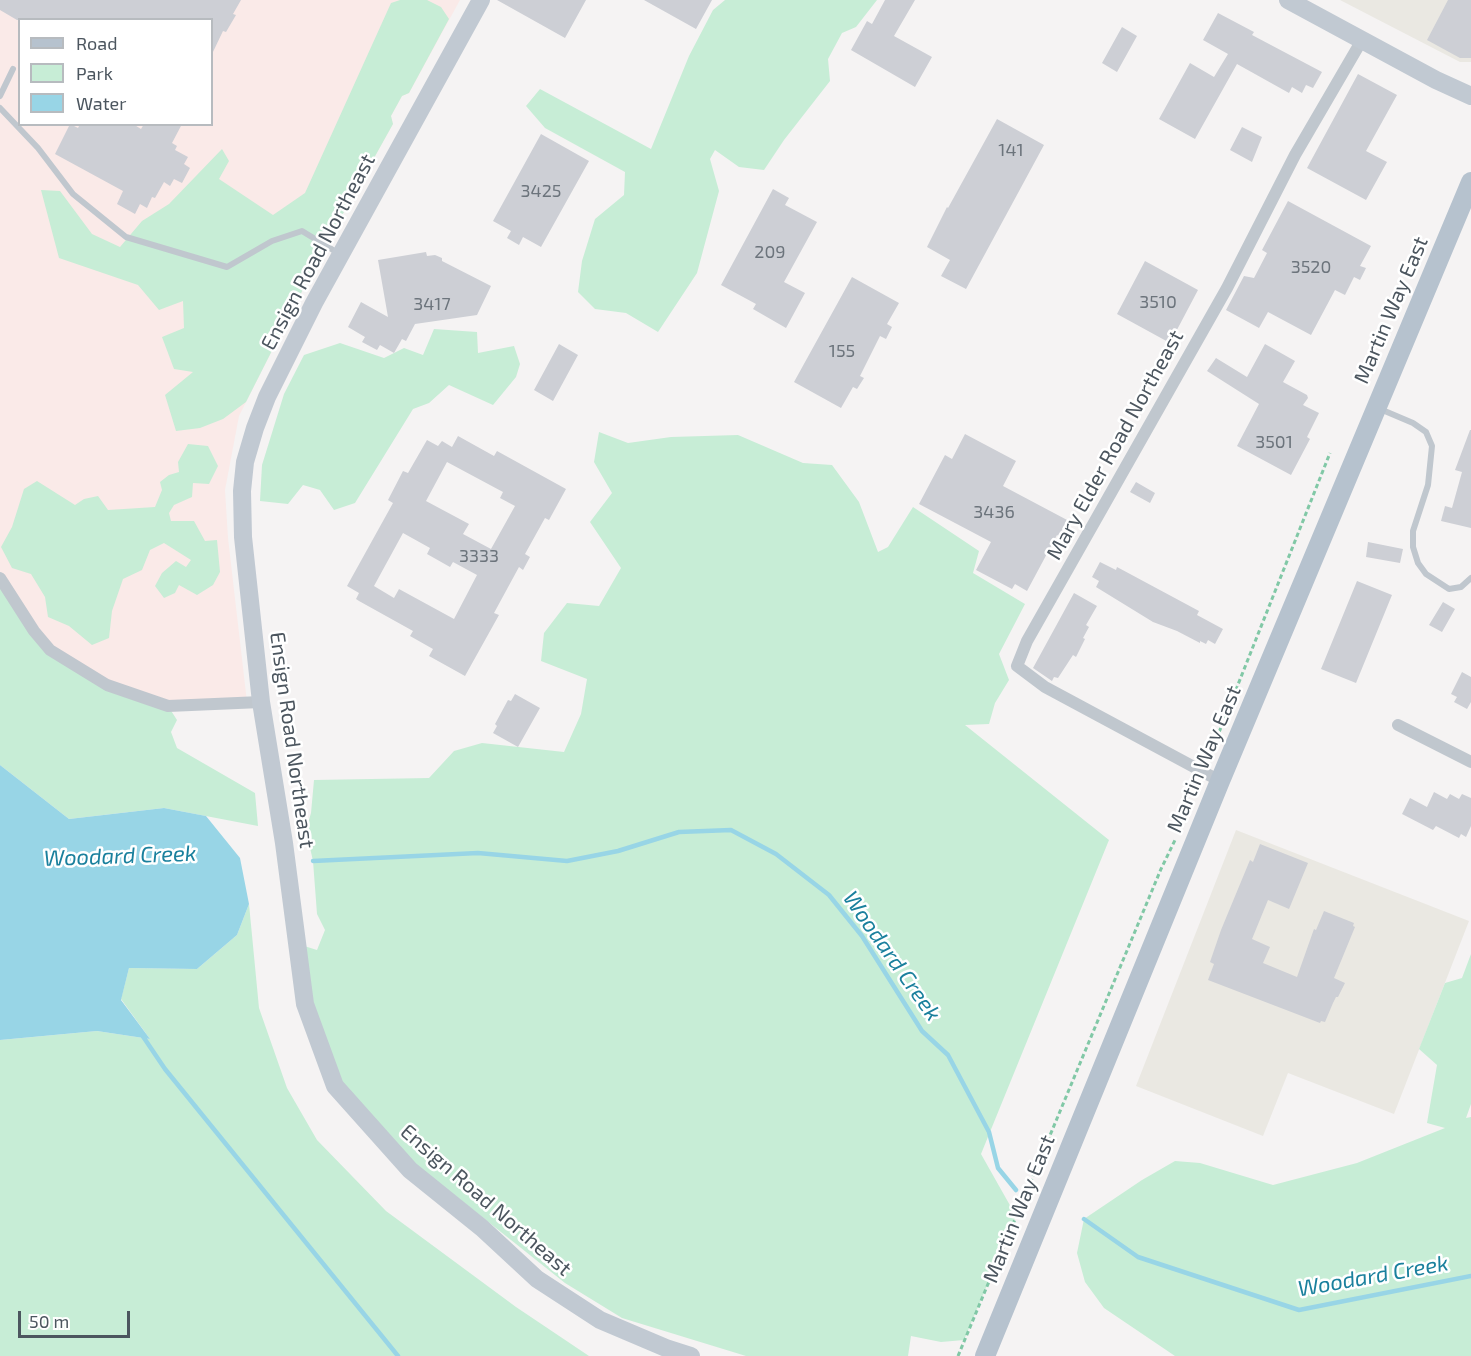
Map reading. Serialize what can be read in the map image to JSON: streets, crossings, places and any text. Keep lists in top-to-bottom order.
{
  "streets": {
    "main road": ["Martin Way East"],
    "street": ["Ensign Road Northeast", "Mary Elder Road Northeast"]
  },
  "crossings": [
    ["Martin Way East", "Mary Elder Road Northeast"]
  ],
  "water": ["Woodard Creek"],
  "house_numbers": [
    "141",
    "3425",
    "209",
    "3520",
    "3510",
    "3417",
    "155",
    "3501",
    "3436",
    "3333"
  ],
  "legend": ["Road", "Park", "Water"],
  "scale_bar": "50 m"
}
